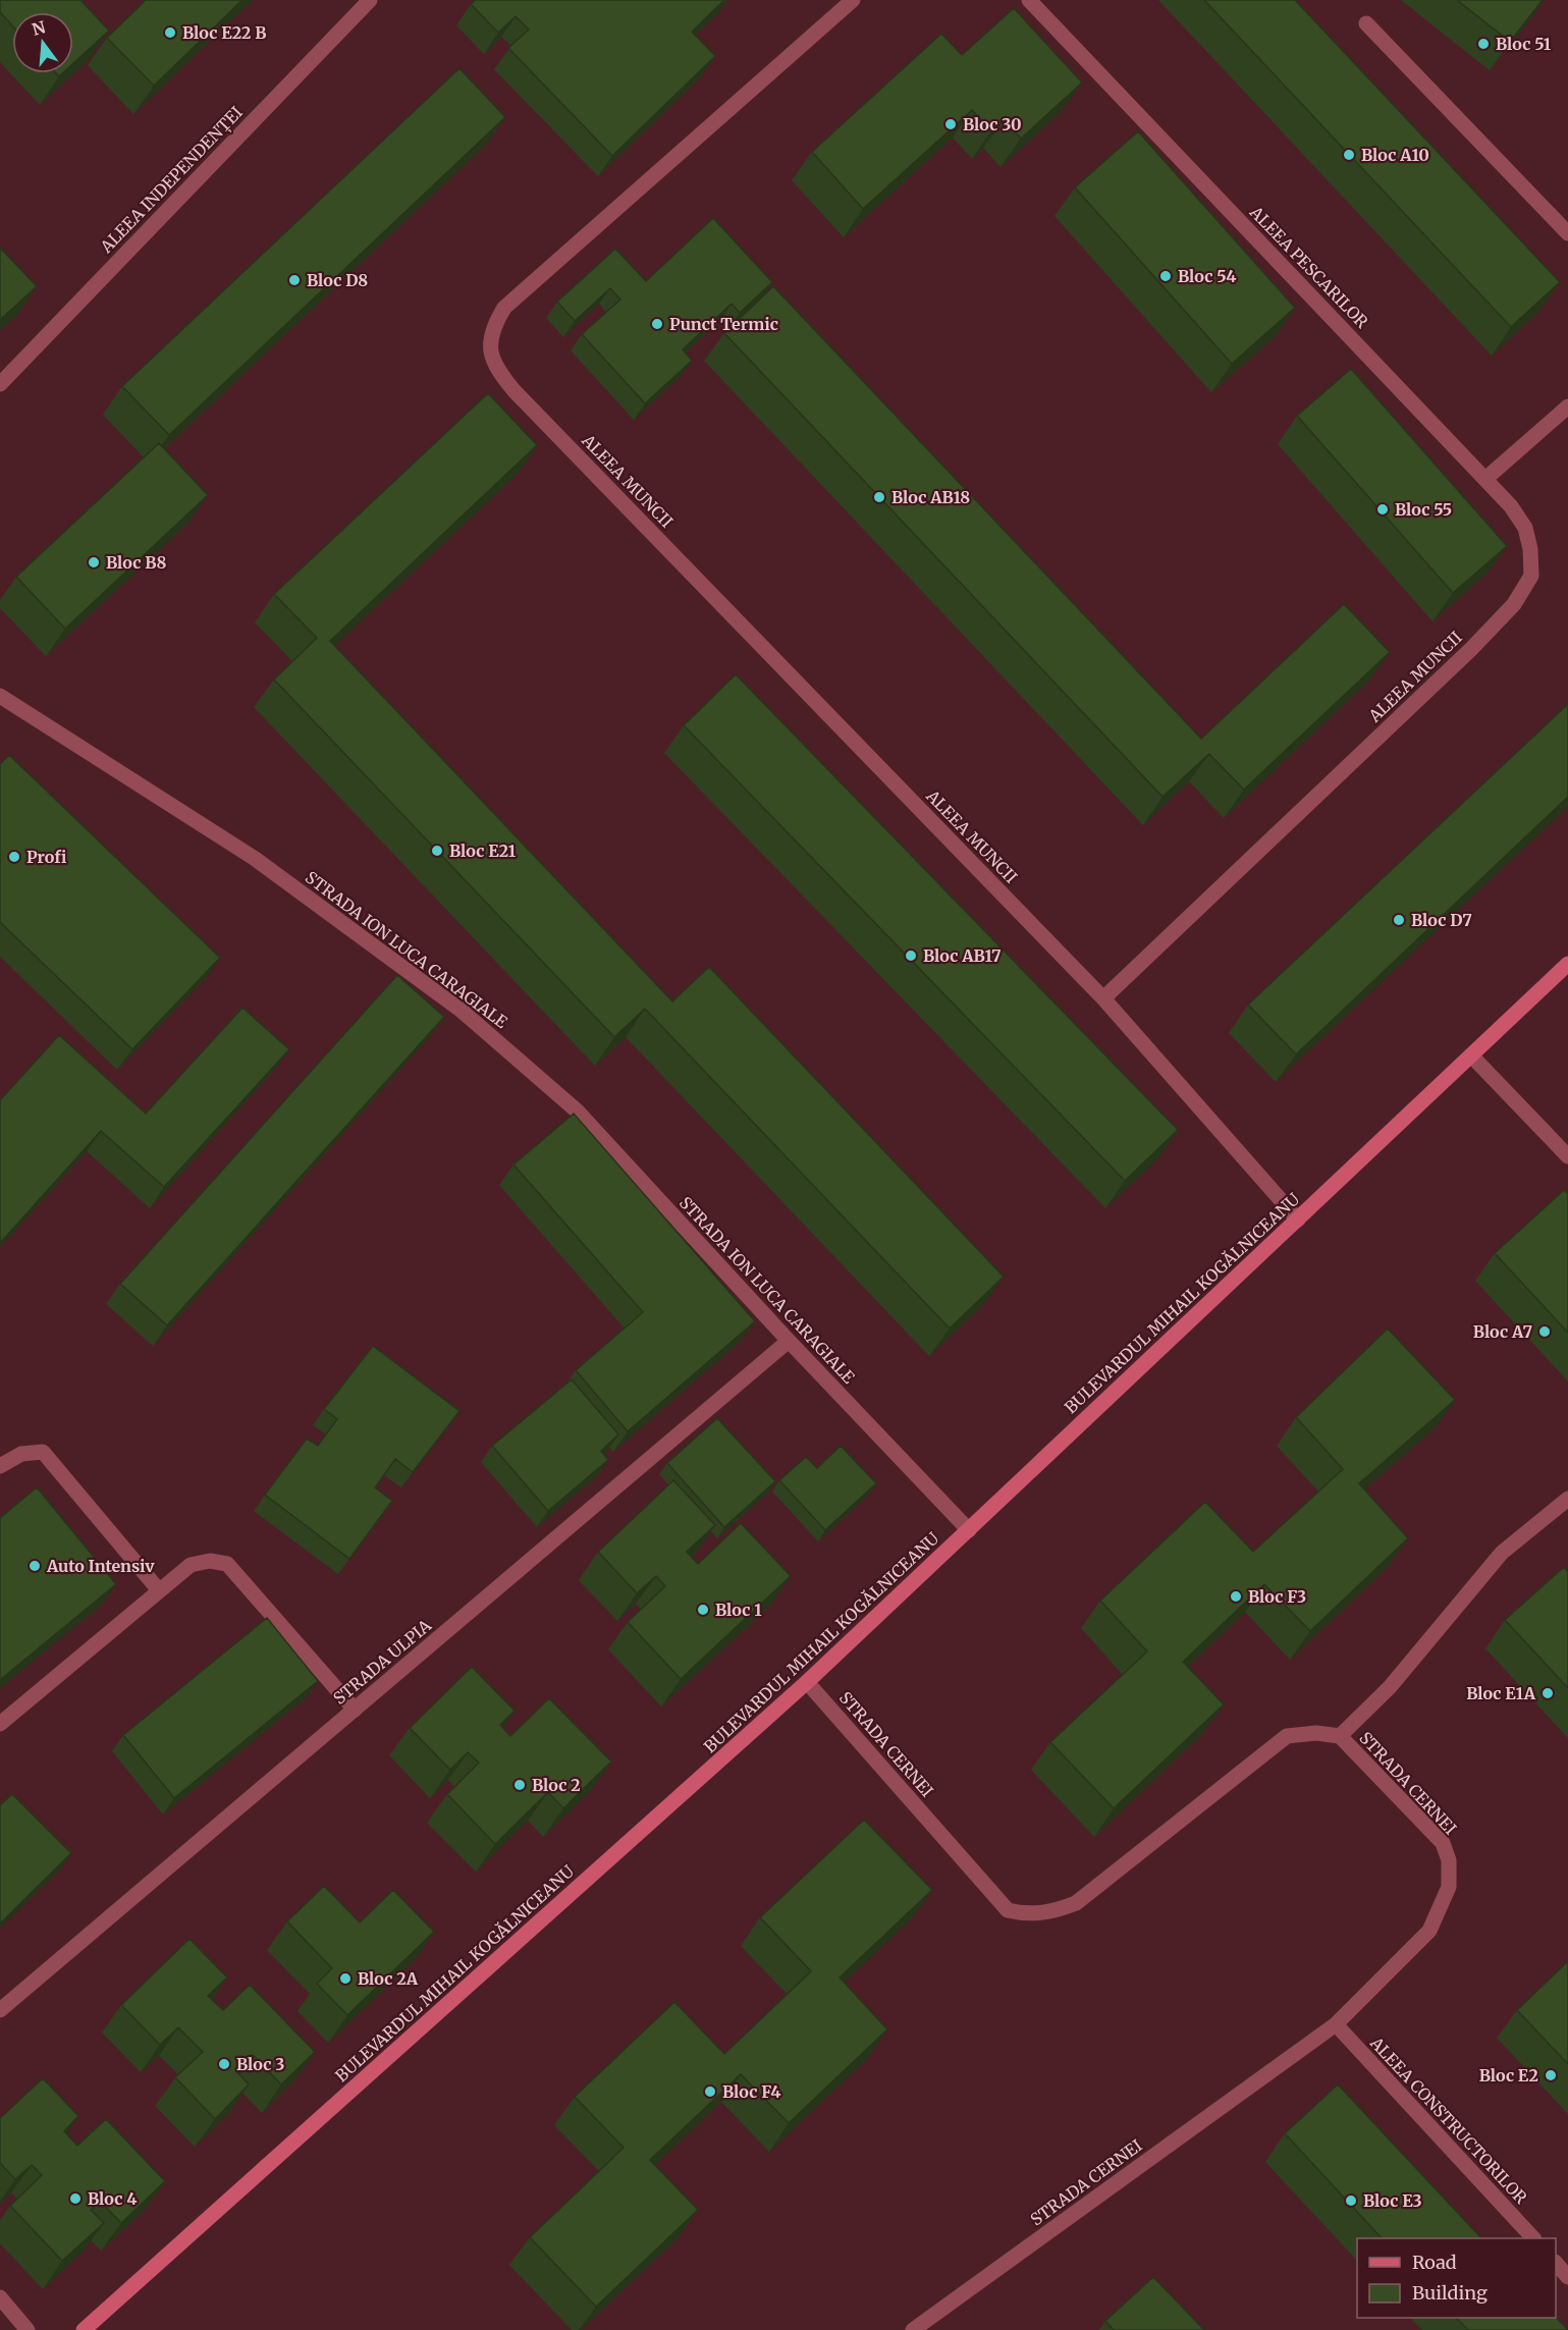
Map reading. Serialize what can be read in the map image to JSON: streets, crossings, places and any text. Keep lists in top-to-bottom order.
{
  "streets": {
    "street": [
      "ALEEA INDEPENDENȚEI",
      "ALEEA PESCARILOR",
      "ALEEA MUNCII",
      "STRADA ION LUCA CARAGIALE",
      "BULEVARDUL MIHAIL KOGĂLNICEANU",
      "STRADA ULPIA",
      "STRADA CERNEI",
      "ALEEA CONSTRUCTORILOR"
    ]
  },
  "crossings": [
    ["ALEEA PESCARILOR", "ALEEA MUNCII"],
    ["ALEEA MUNCII", "BULEVARDUL MIHAIL KOGĂLNICEANU"],
    ["STRADA ION LUCA CARAGIALE", "BULEVARDUL MIHAIL KOGĂLNICEANU"],
    ["STRADA ION LUCA CARAGIALE", "STRADA ULPIA"],
    ["BULEVARDUL MIHAIL KOGĂLNICEANU", "STRADA CERNEI"],
    ["STRADA CERNEI", "ALEEA CONSTRUCTORILOR"]
  ],
  "places": [
    "Bloc E22 B",
    "Bloc 51",
    "Bloc 30",
    "Bloc A10",
    "Bloc 54",
    "Bloc D8",
    "Punct Termic",
    "Bloc AB18",
    "Bloc 55",
    "Bloc B8",
    "Bloc E21",
    "Profi",
    "Bloc D7",
    "Bloc AB17",
    "Bloc A7",
    "Auto Intensiv",
    "Bloc F3",
    "Bloc 1",
    "Bloc E1A",
    "Bloc 2",
    "Bloc 2A",
    "Bloc 3",
    "Bloc E2",
    "Bloc F4",
    "Bloc 4",
    "Bloc E3"
  ],
  "legend": ["Road", "Building"],
  "north": "top"
}
